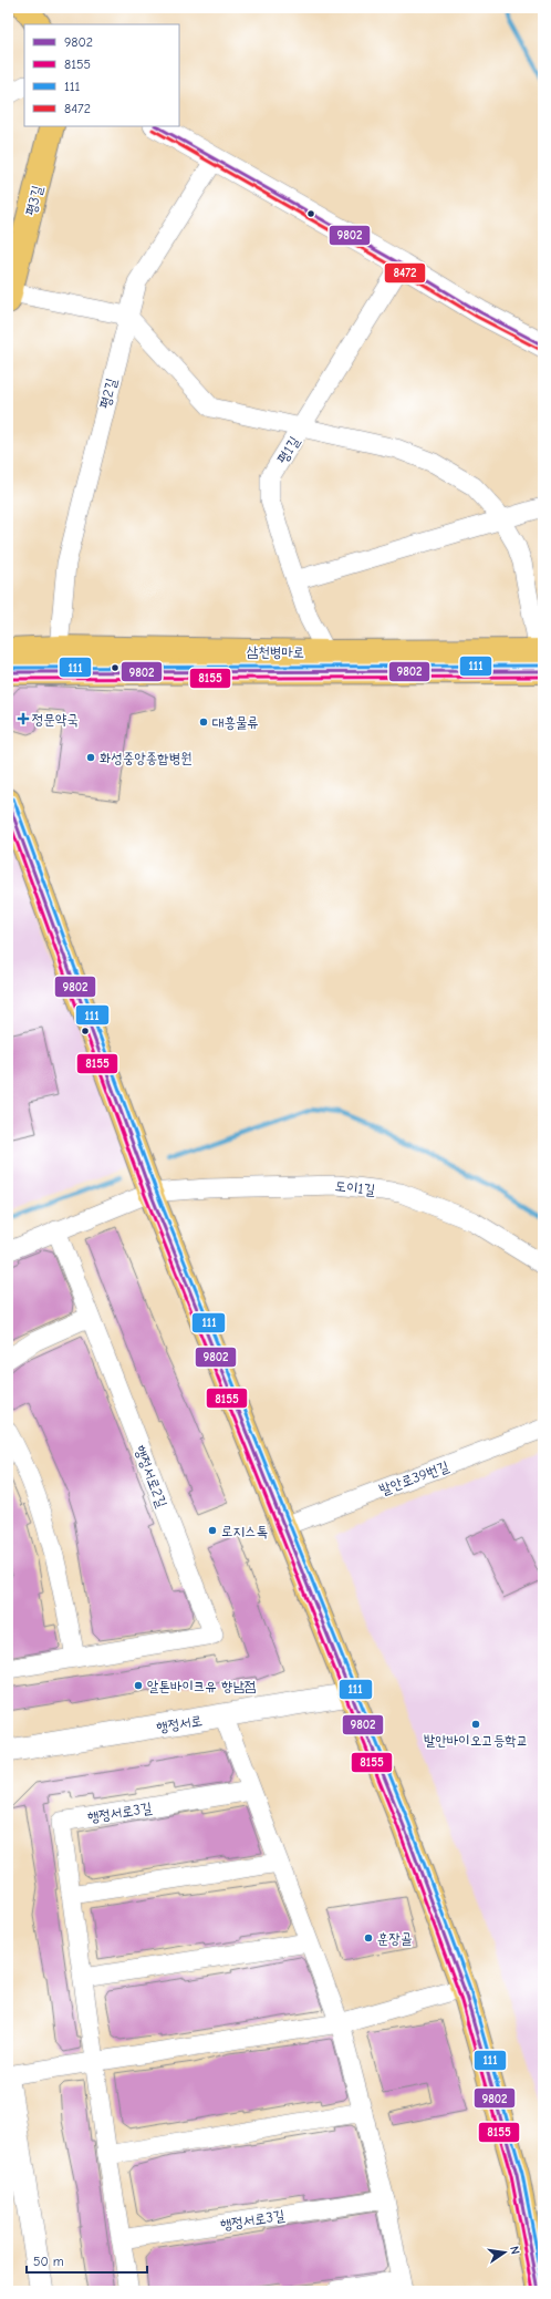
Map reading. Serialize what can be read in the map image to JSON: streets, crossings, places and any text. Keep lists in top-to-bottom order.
{
  "streets": {
    "main road": ["평3길", "삼천병마로"],
    "street": [
      "평2길",
      "평1길",
      "도이1길",
      "행정서로2길",
      "발안로39번길",
      "행정서로",
      "행정서로3길"
    ]
  },
  "crossings": [
    ["평2길", "삼천병마로"],
    ["평1길", "삼천병마로"]
  ],
  "places": {
    "health": ["정문약국"],
    "other": [
      "대흥물류",
      "화성중앙종합병원",
      "로지스톡",
      "알톤바이크유 향남점",
      "발안바이오고등학교",
      "훈장골"
    ]
  },
  "lines": [
    "transit line 9802",
    "transit line 8472",
    "transit line 111",
    "transit line 8155"
  ],
  "legend": [
    "9802",
    "8155",
    "111",
    "8472"
  ],
  "scale_bar": "50 m",
  "north": "right"
}
